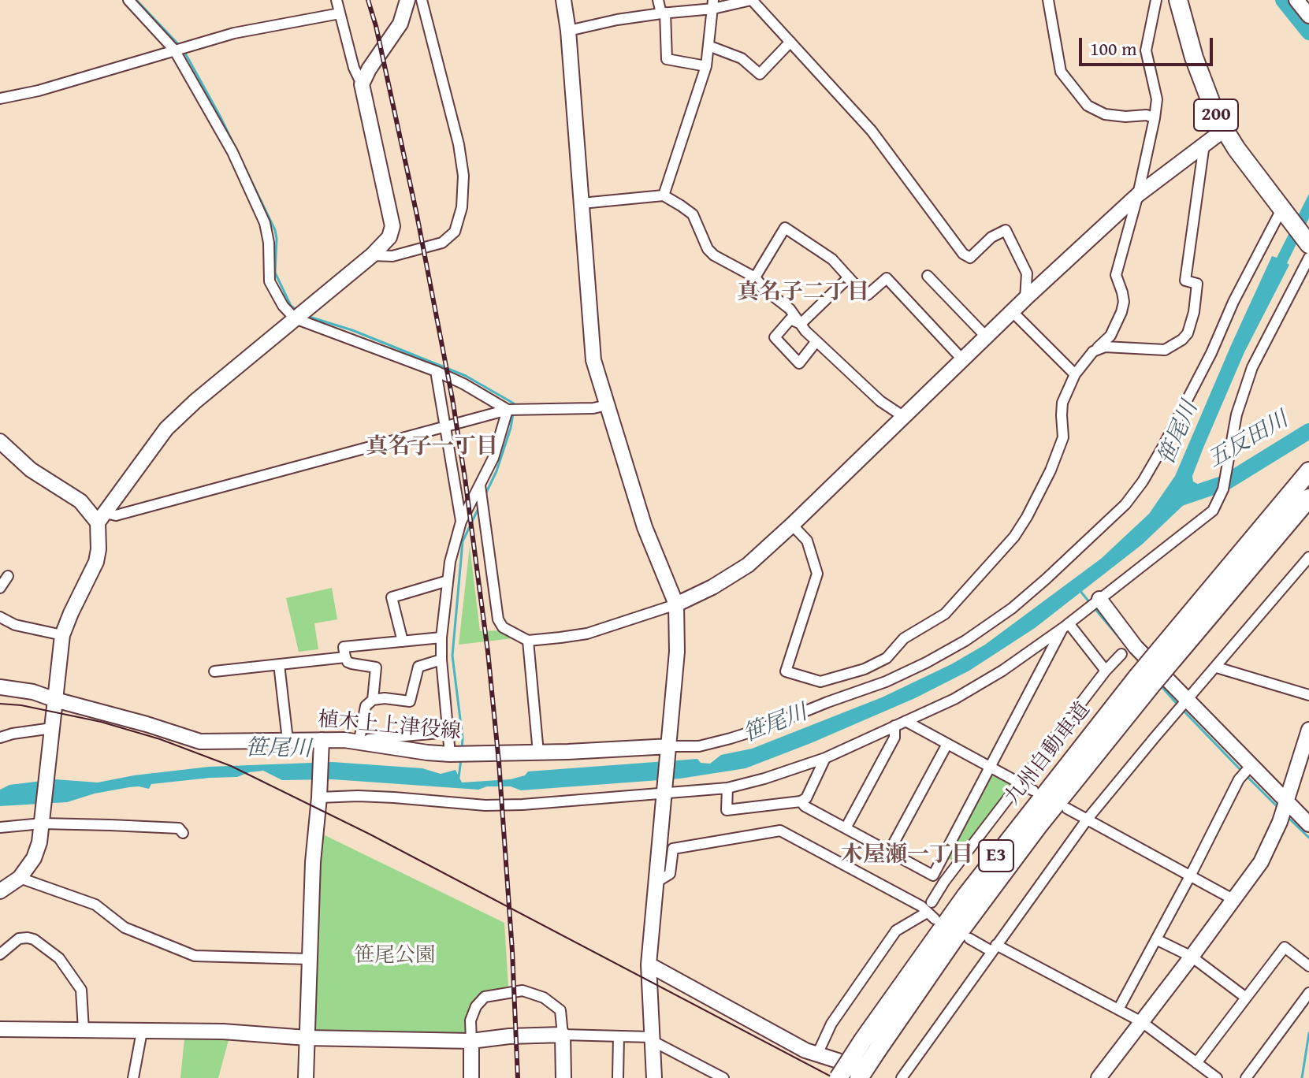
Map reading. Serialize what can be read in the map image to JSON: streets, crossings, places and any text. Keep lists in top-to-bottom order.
{
  "streets": {
    "highway": ["200", "九州自動車道", "E3"],
    "street": ["植木上上津役線"]
  },
  "districts": ["真名子二丁目", "真名子一丁目", "木屋瀬一丁目"],
  "water": ["笹尾川", "五反田川"],
  "parks": ["笹尾公園"],
  "scale_bar": "100 m"
}
